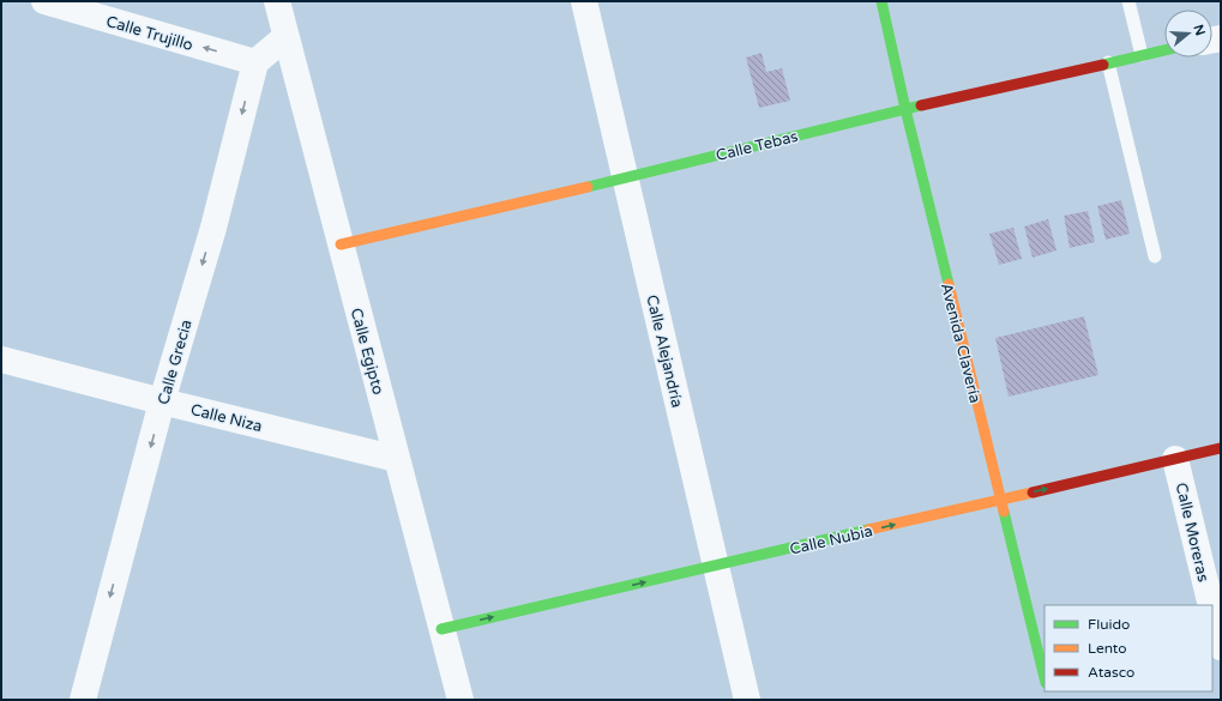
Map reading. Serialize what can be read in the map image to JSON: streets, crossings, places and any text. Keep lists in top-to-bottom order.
{
  "streets": {
    "street": [
      "Calle Trujillo",
      "Calle Tebas",
      "Avenida Clavería",
      "Calle Egipto",
      "Calle Alejandría",
      "Calle Grecia",
      "Calle Niza",
      "Calle Moreras",
      "Calle Nubia"
    ]
  },
  "crossings": [
    ["Calle Trujillo", "Calle Grecia"],
    ["Calle Tebas", "Avenida Clavería"],
    ["Calle Tebas", "Calle Egipto"],
    ["Calle Tebas", "Calle Alejandría"],
    ["Avenida Clavería", "Calle Nubia"],
    ["Calle Egipto", "Calle Niza"],
    ["Calle Egipto", "Calle Nubia"],
    ["Calle Alejandría", "Calle Nubia"],
    ["Calle Grecia", "Calle Niza"],
    ["Calle Moreras", "Calle Nubia"]
  ],
  "one_way": ["Calle Trujillo", "Calle Grecia", "Calle Nubia"],
  "legend": ["Fluido", "Lento", "Atasco"],
  "north": "right"
}
